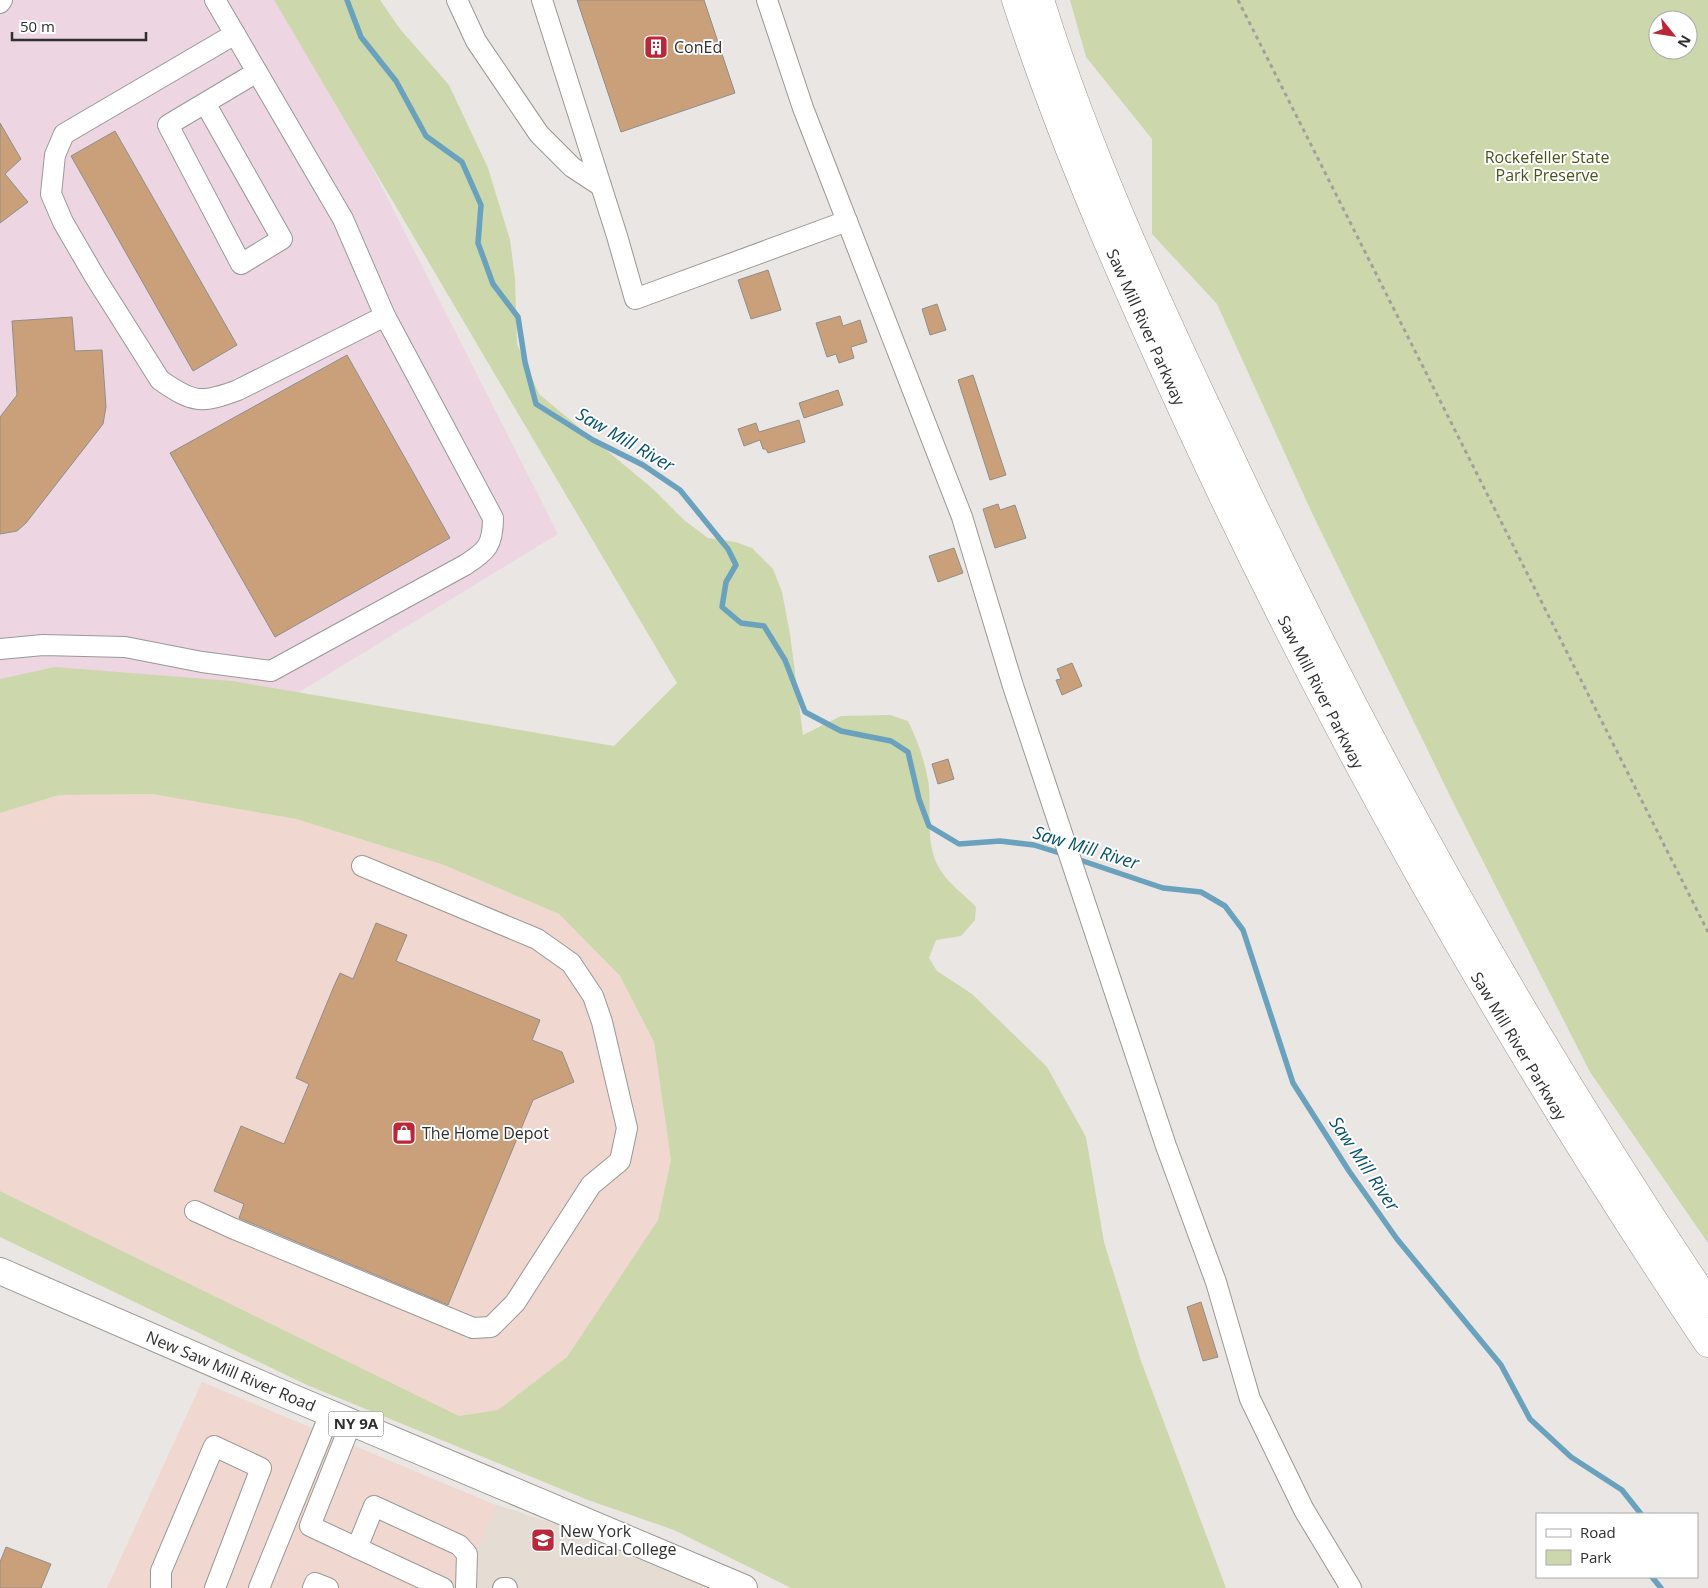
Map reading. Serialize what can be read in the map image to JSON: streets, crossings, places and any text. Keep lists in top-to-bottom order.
{
  "streets": {
    "highway": ["Saw Mill River Parkway"],
    "main road": ["New Saw Mill River Road", "NY 9A"]
  },
  "crossings": [
    ["New Saw Mill River Road", "NY 9A"]
  ],
  "water": ["Saw Mill River"],
  "parks": ["Rockefeller State Park Preserve"],
  "places": {
    "building": ["ConEd"],
    "shop": ["The Home Depot"],
    "school or university": ["New York Medical College"]
  },
  "legend": ["Road", "Park"],
  "scale_bar": "50 m",
  "north": "bottom right"
}
